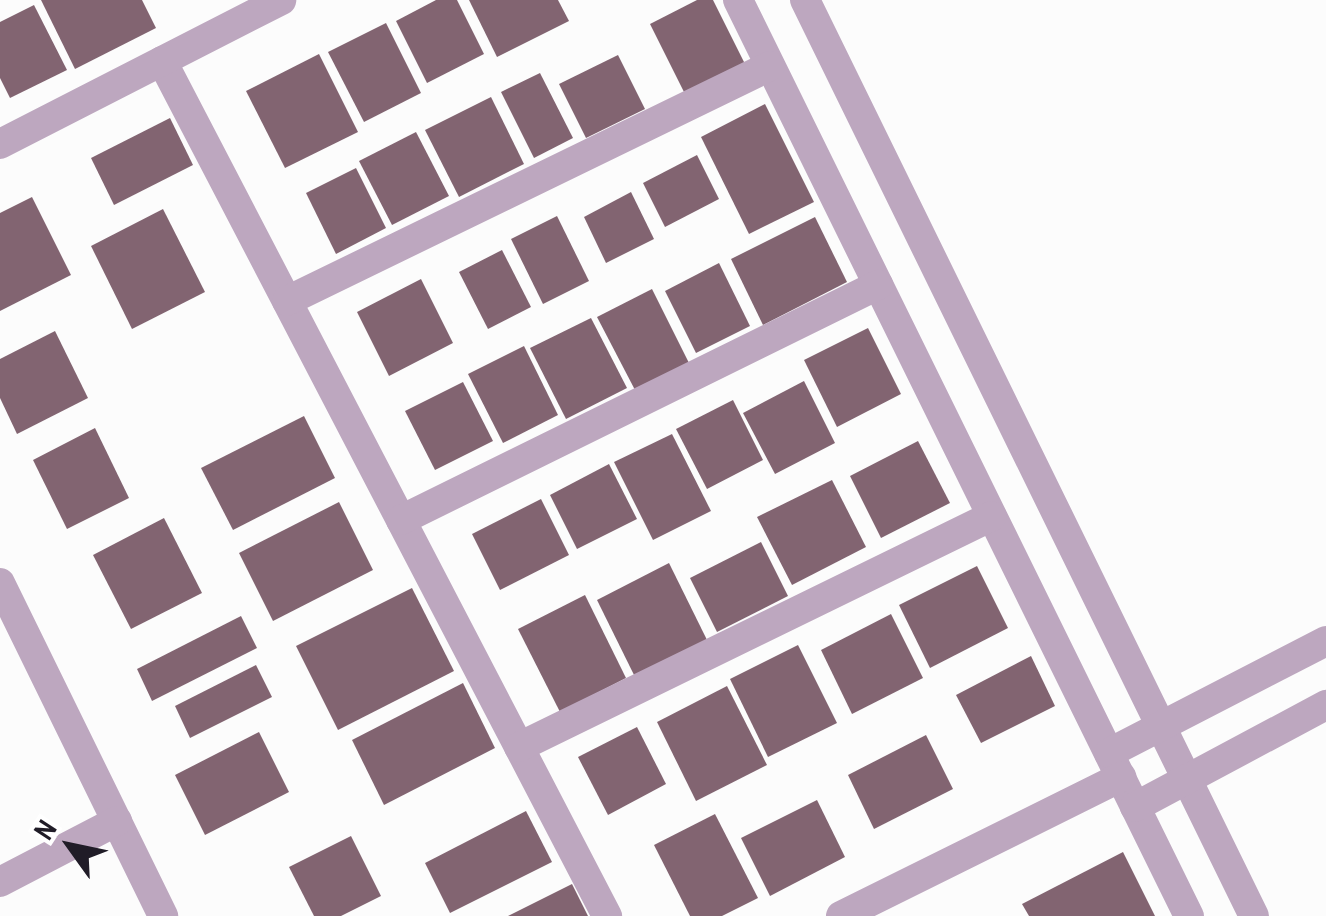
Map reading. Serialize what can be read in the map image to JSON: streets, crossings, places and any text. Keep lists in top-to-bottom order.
{
  "north": "top left"
}
